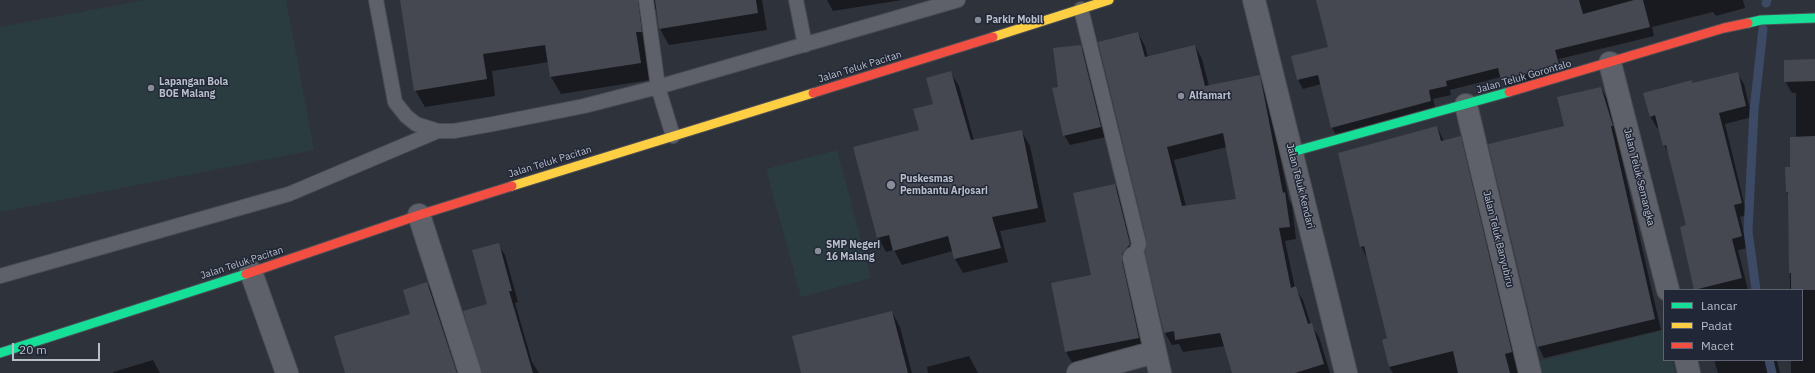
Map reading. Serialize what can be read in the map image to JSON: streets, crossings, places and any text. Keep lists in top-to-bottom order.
{
  "streets": {
    "street": [
      "Jalan Teluk Pacitan",
      "Jalan Teluk Gorontalo",
      "Jalan Teluk Semangka",
      "Jalan Teluk Kendari",
      "Jalan Teluk Banyubiru"
    ]
  },
  "crossings": [
    ["Jalan Teluk Gorontalo", "Jalan Teluk Semangka"],
    ["Jalan Teluk Gorontalo", "Jalan Teluk Kendari"],
    ["Jalan Teluk Gorontalo", "Jalan Teluk Banyubiru"]
  ],
  "places": [
    "Parkir Mobil",
    "Lapangan Bola BOE Malang",
    "Alfamart",
    "Puskesmas Pembantu Arjosari",
    "SMP Negeri 16 Malang"
  ],
  "legend": ["Lancar", "Padat", "Macet"],
  "scale_bar": "20 m"
}
